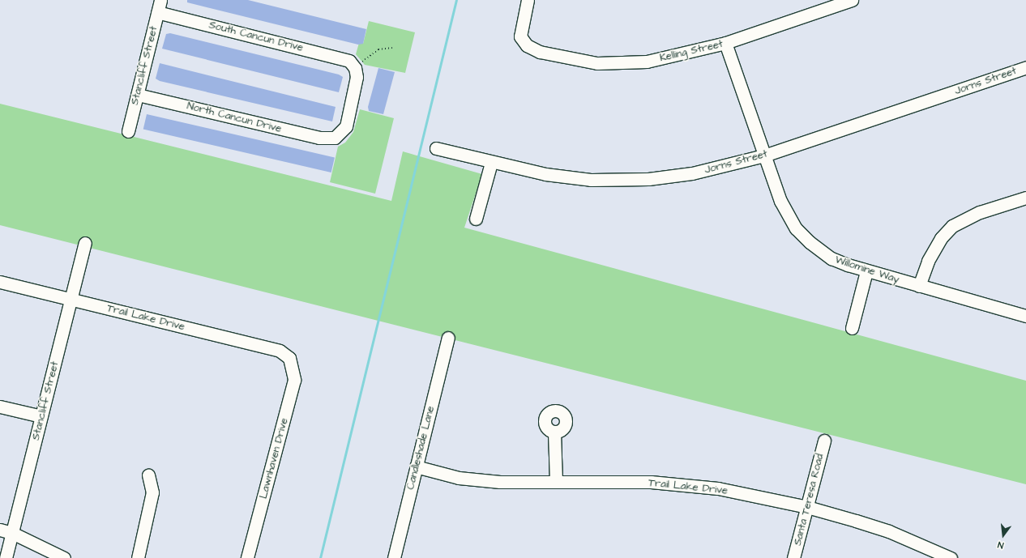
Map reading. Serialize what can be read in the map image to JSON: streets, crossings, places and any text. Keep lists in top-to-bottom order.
{
  "streets": {
    "street": [
      "South Cancun Drive",
      "Kelling Street",
      "Stancliff Street",
      "Jorns Street",
      "North Cancun Drive",
      "Willomine Way",
      "Trail Lake Drive",
      "Candleshade Lane",
      "Lawnhaven Drive",
      "Santa Teresa Road"
    ]
  },
  "crossings": [
    ["South Cancun Drive", "Stancliff Street"],
    ["South Cancun Drive", "North Cancun Drive"],
    ["Kelling Street", "Willomine Way"],
    ["Stancliff Street", "North Cancun Drive"],
    ["Stancliff Street", "Trail Lake Drive"],
    ["Jorns Street", "Willomine Way"],
    ["Trail Lake Drive", "Candleshade Lane"],
    ["Trail Lake Drive", "Lawnhaven Drive"],
    ["Trail Lake Drive", "Santa Teresa Road"]
  ],
  "north": "bottom"
}
